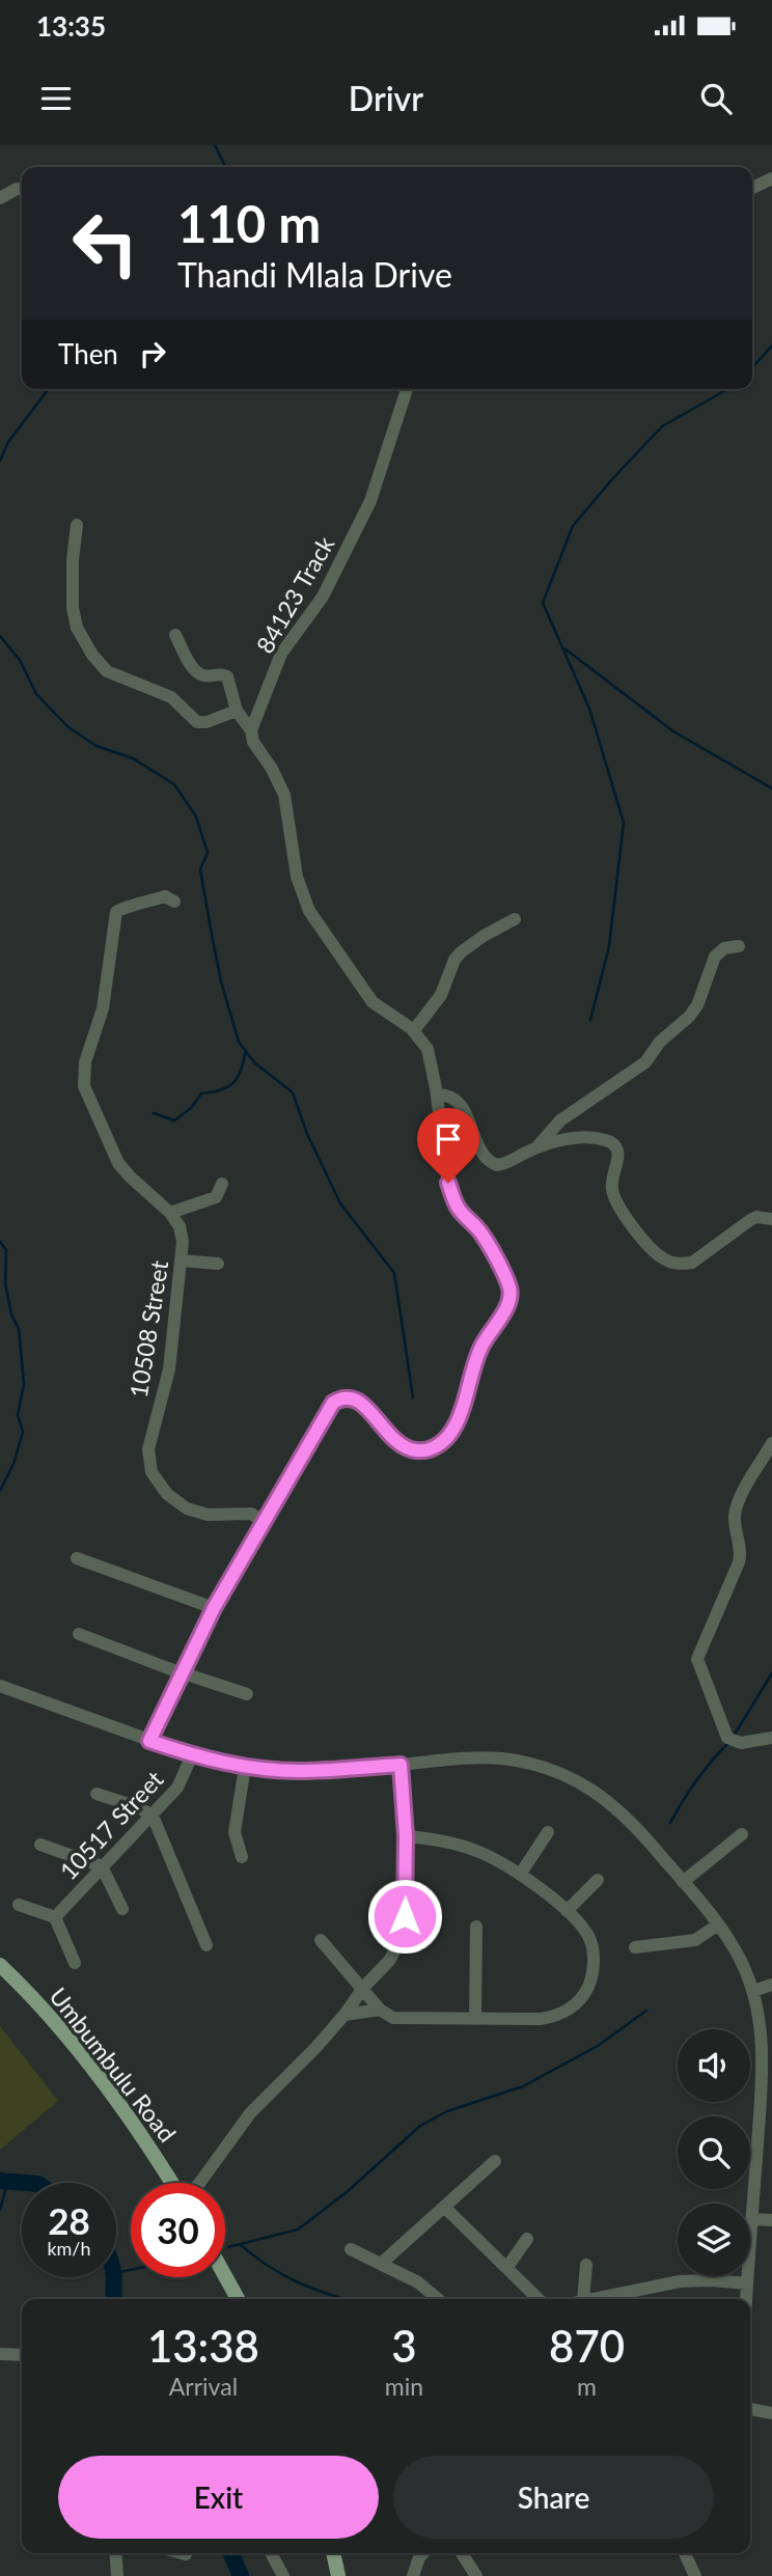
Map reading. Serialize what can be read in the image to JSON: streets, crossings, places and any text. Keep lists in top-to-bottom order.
{
  "streets": {
    "main road": ["Umbumbulu Road"],
    "street": ["84123 Track", "10508 Street", "10517 Street"]
  },
  "page": {
    "status": "13:35",
    "header": "Drivr",
    "turn": ["110 m", "Thandi Mlala Drive"],
    "then": "Then",
    "speed": "28 km/h",
    "limit": "30",
    "eta": [
      "13:38",
      "Arrival",
      "3",
      "min",
      "870",
      "m"
    ],
    "buttons": ["Exit", "Share"]
  }
}
